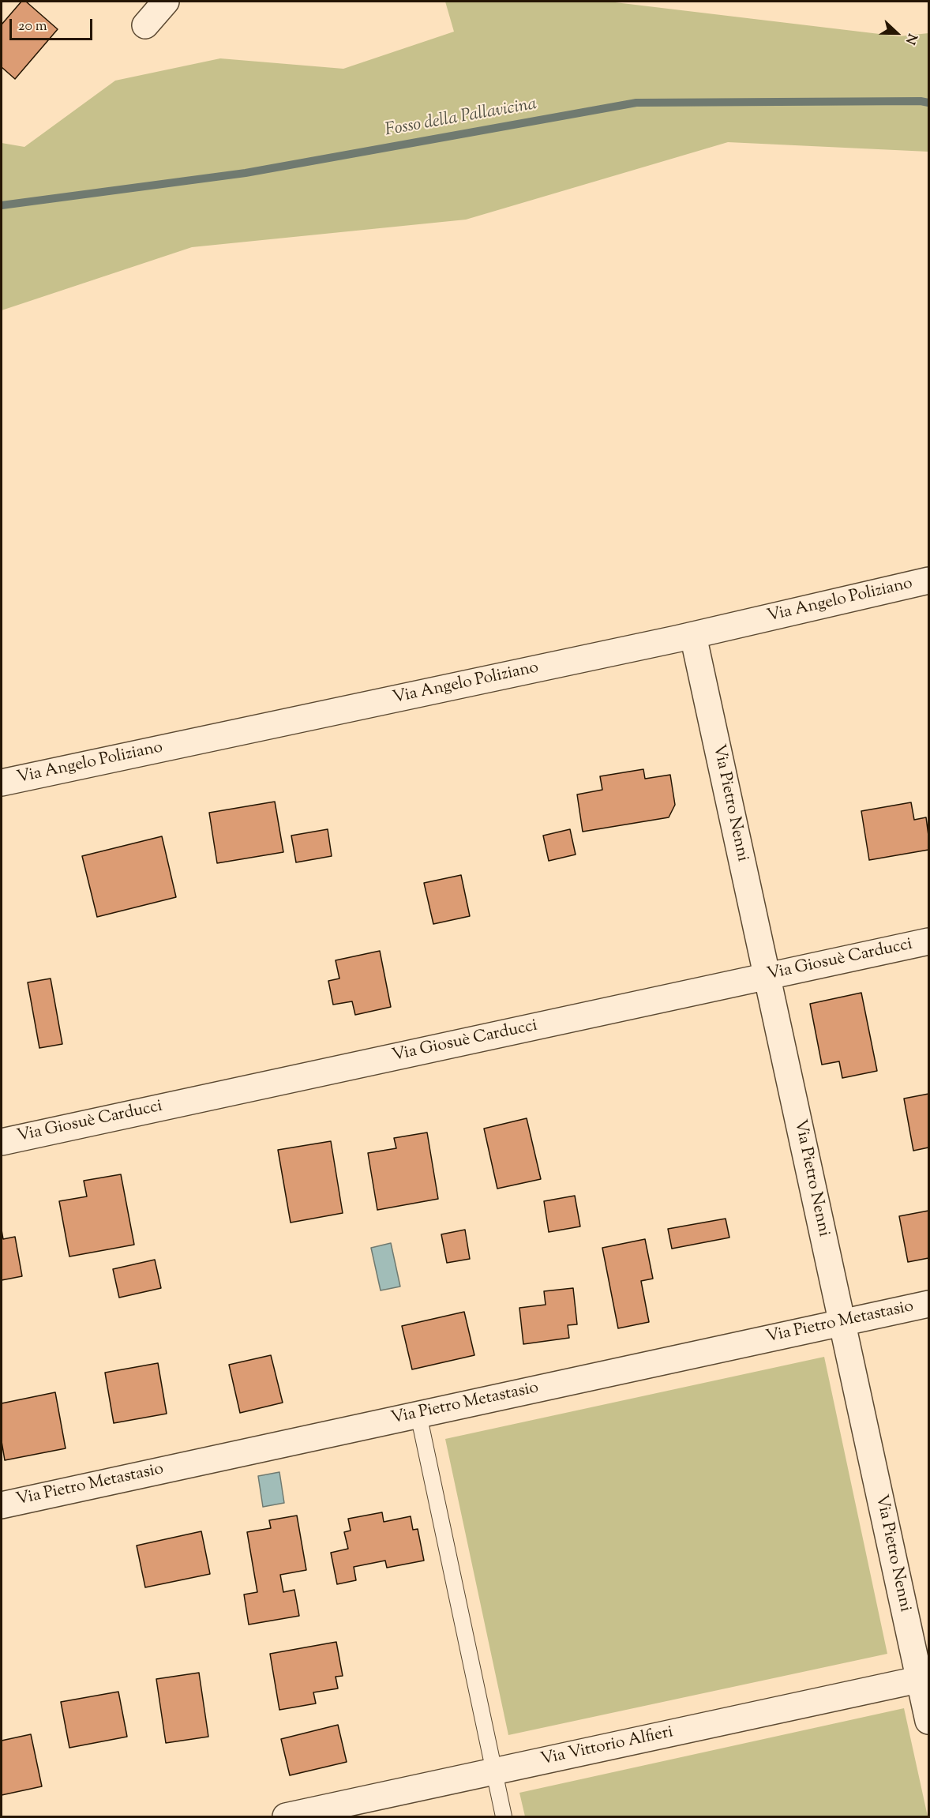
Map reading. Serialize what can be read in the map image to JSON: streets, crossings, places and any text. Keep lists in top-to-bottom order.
{
  "streets": {
    "street": [
      "Via Angelo Poliziano",
      "Via Pietro Nenni",
      "Via Giosuè Carducci",
      "Via Pietro Metastasio",
      "Via Vittorio Alfieri"
    ]
  },
  "crossings": [
    ["Via Angelo Poliziano", "Via Pietro Nenni"],
    ["Via Pietro Nenni", "Via Giosuè Carducci"],
    ["Via Pietro Nenni", "Via Pietro Metastasio"],
    ["Via Pietro Nenni", "Via Vittorio Alfieri"]
  ],
  "water": ["Fosso della Pallavicina"],
  "scale_bar": "20 m",
  "north": "right"
}
